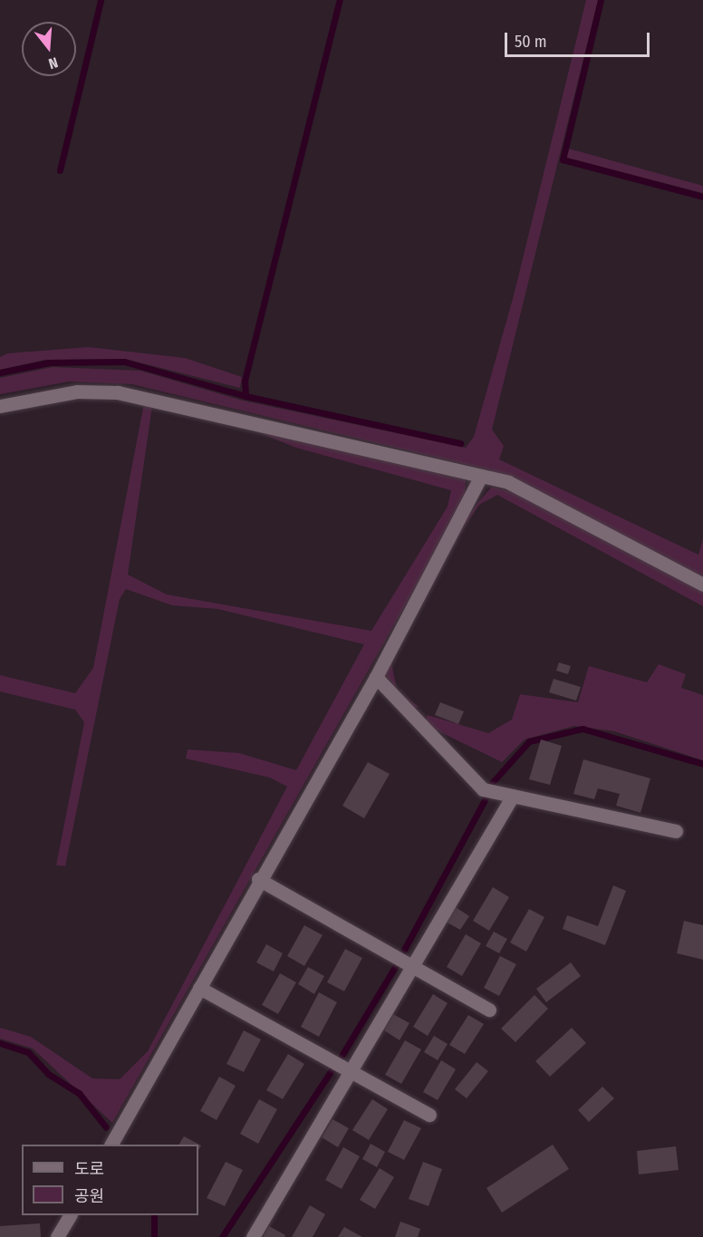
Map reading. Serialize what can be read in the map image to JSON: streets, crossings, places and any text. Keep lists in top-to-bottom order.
{
  "legend": ["도로", "공원"],
  "scale_bar": "50 m",
  "north": "bottom"
}
